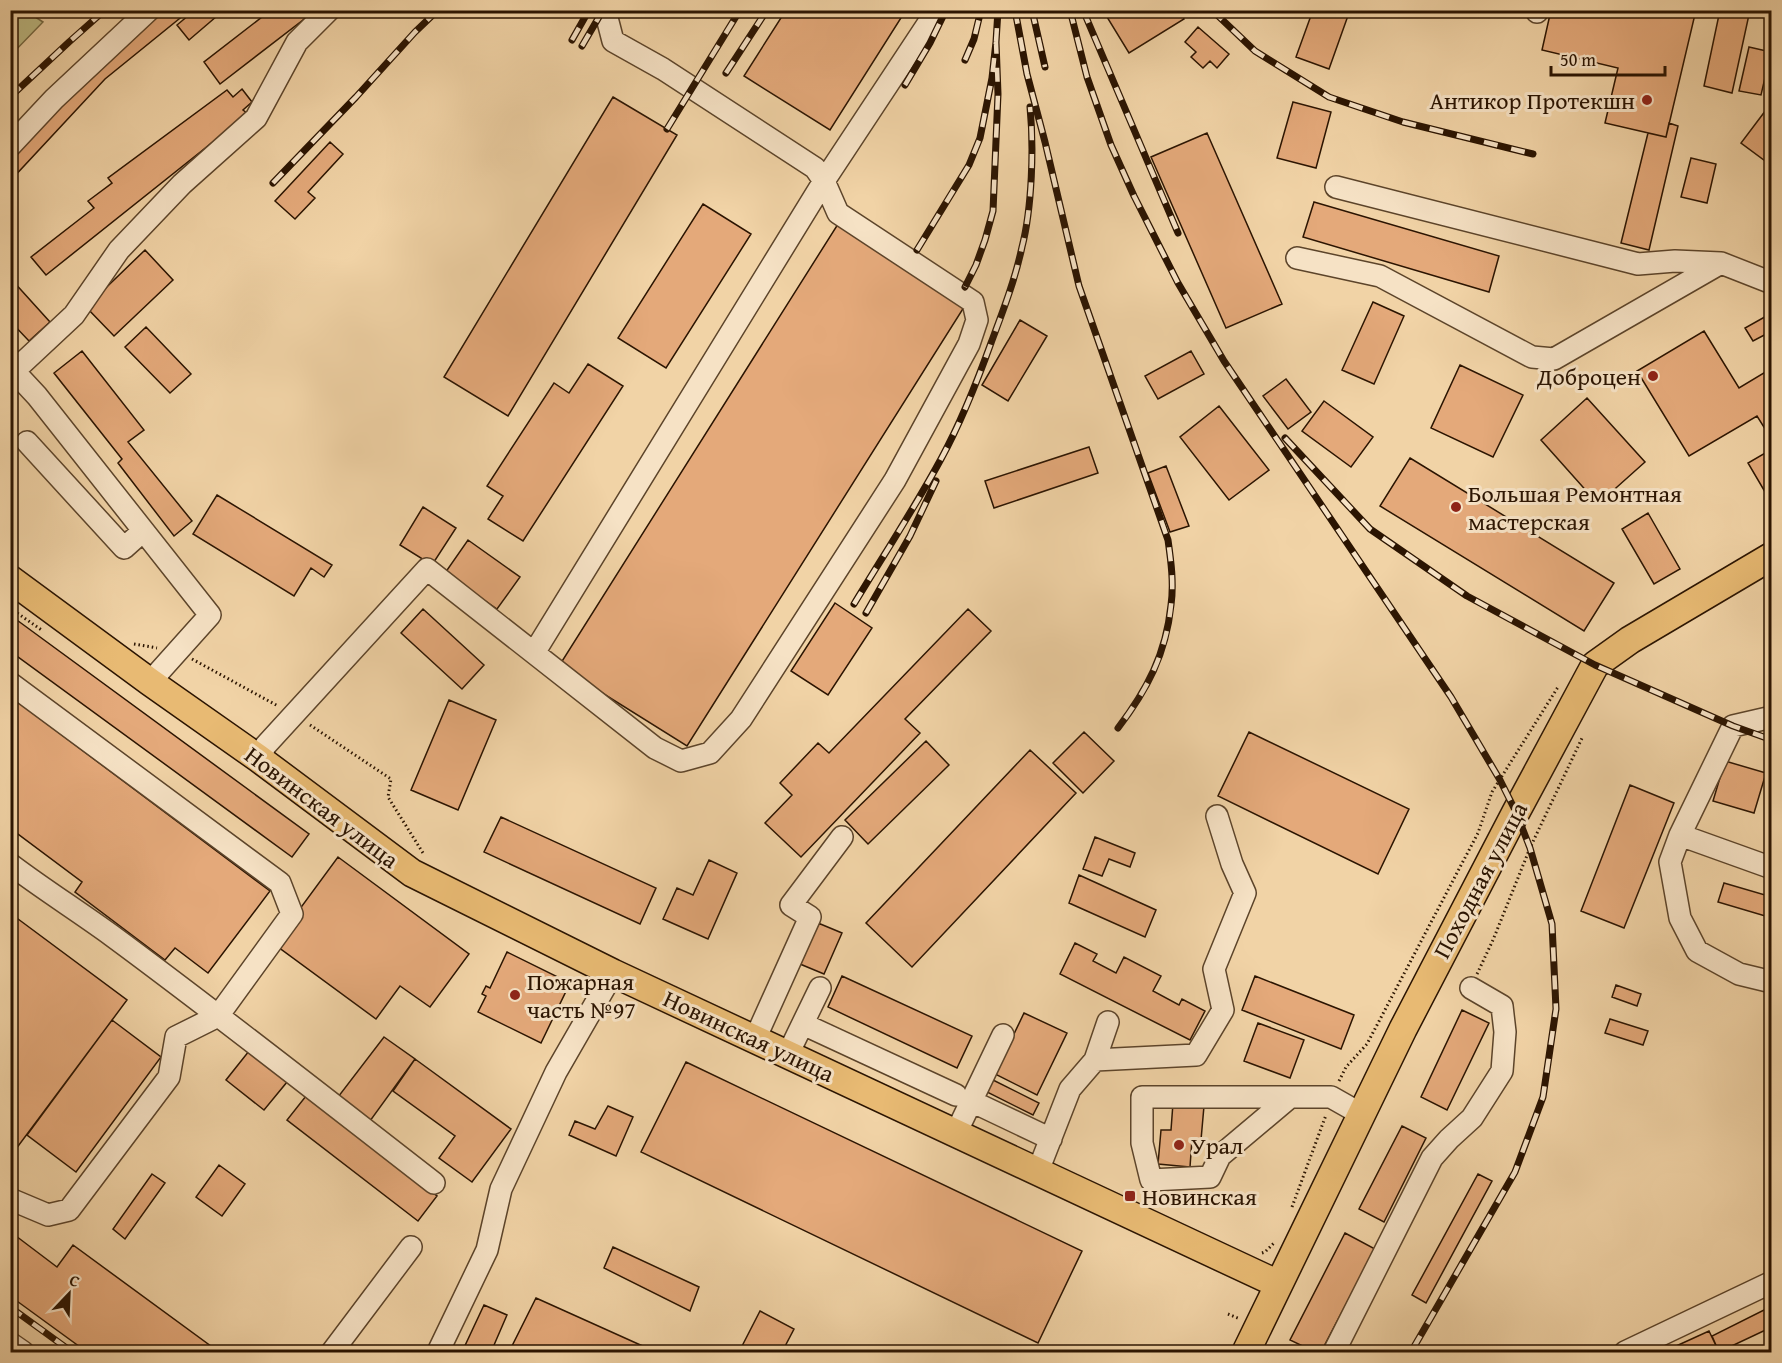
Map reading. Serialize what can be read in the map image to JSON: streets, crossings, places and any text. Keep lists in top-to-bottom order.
{
  "streets": {
    "main road": ["Новинская улица", "Походная улица"]
  },
  "crossings": [
    ["Новинская улица", "Походная улица"]
  ],
  "places": {
    "other": [
      "Антикор Протекшн",
      "Доброцен",
      "Большая Ремонтная мастерская",
      "Пожарная часть №97",
      "Урал"
    ],
    "transit": ["Новинская"]
  },
  "scale_bar": "50 m",
  "north": "top right"
}
